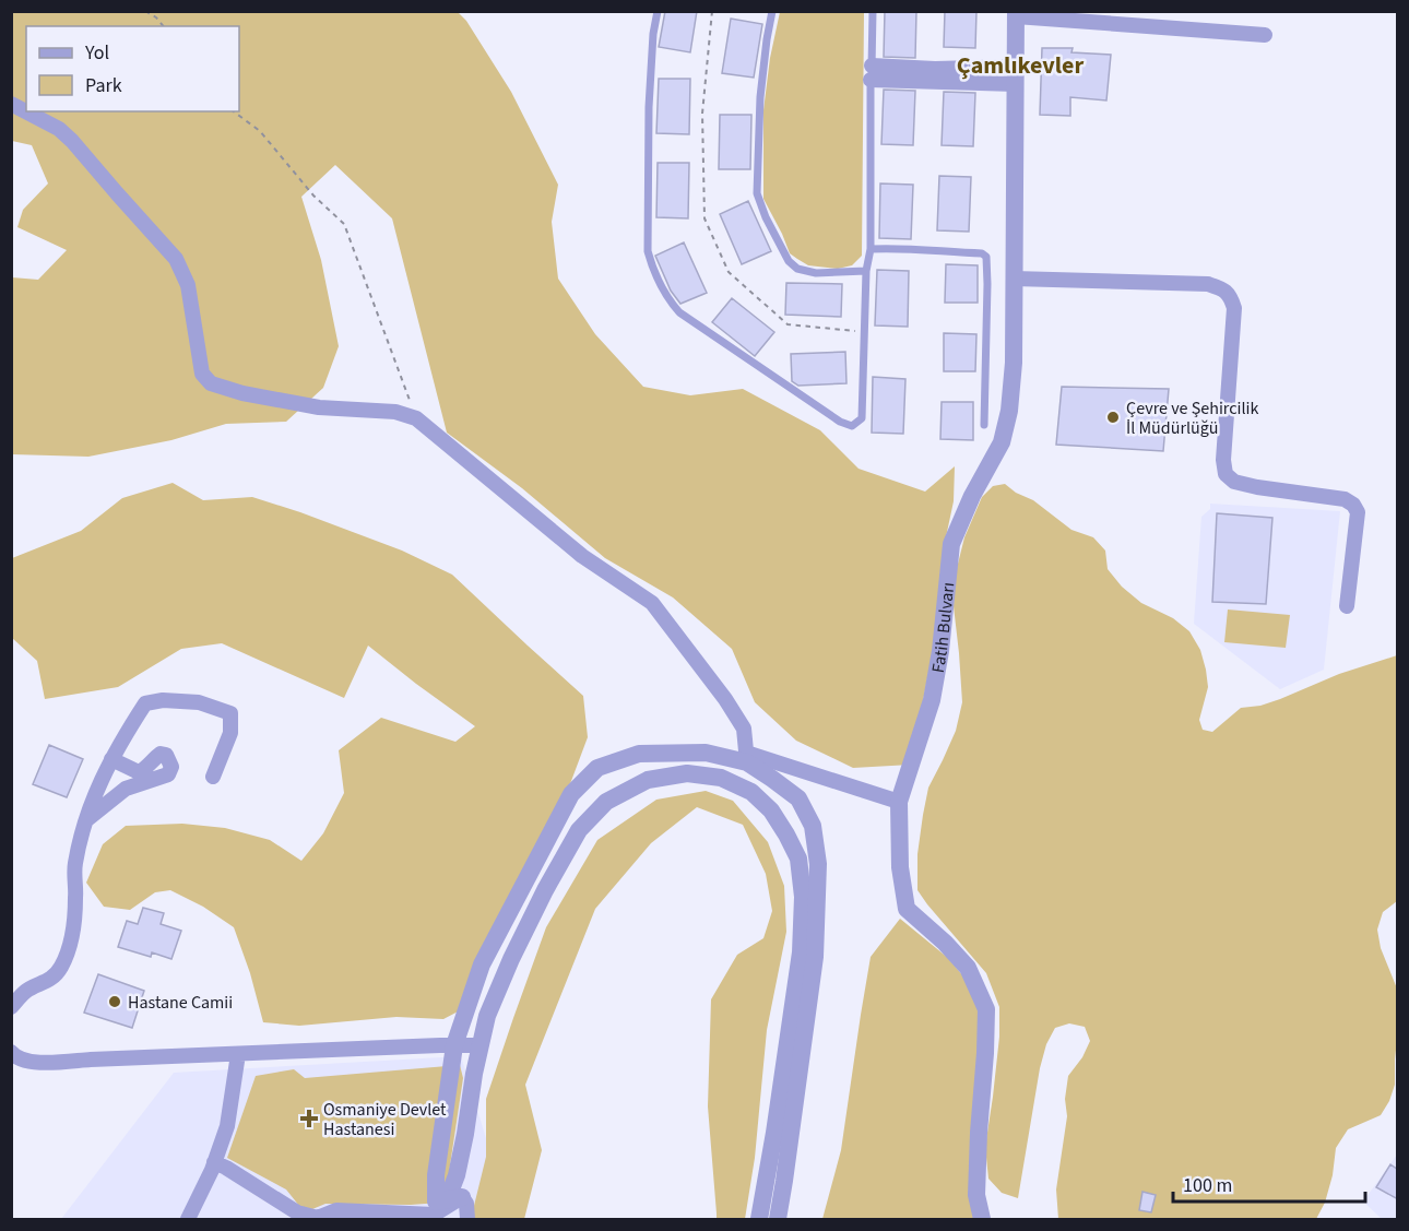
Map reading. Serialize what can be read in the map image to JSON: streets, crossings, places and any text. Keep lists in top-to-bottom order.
{
  "streets": {
    "street": ["Fatih Bulvarı"]
  },
  "districts": ["Çamlıkevler"],
  "places": {
    "other": ["Çevre ve Şehircilik İl Müdürlüğü", "Hastane Camii"],
    "health": ["Osmaniye Devlet Hastanesi"]
  },
  "legend": ["Yol", "Park"],
  "scale_bar": "100 m"
}
